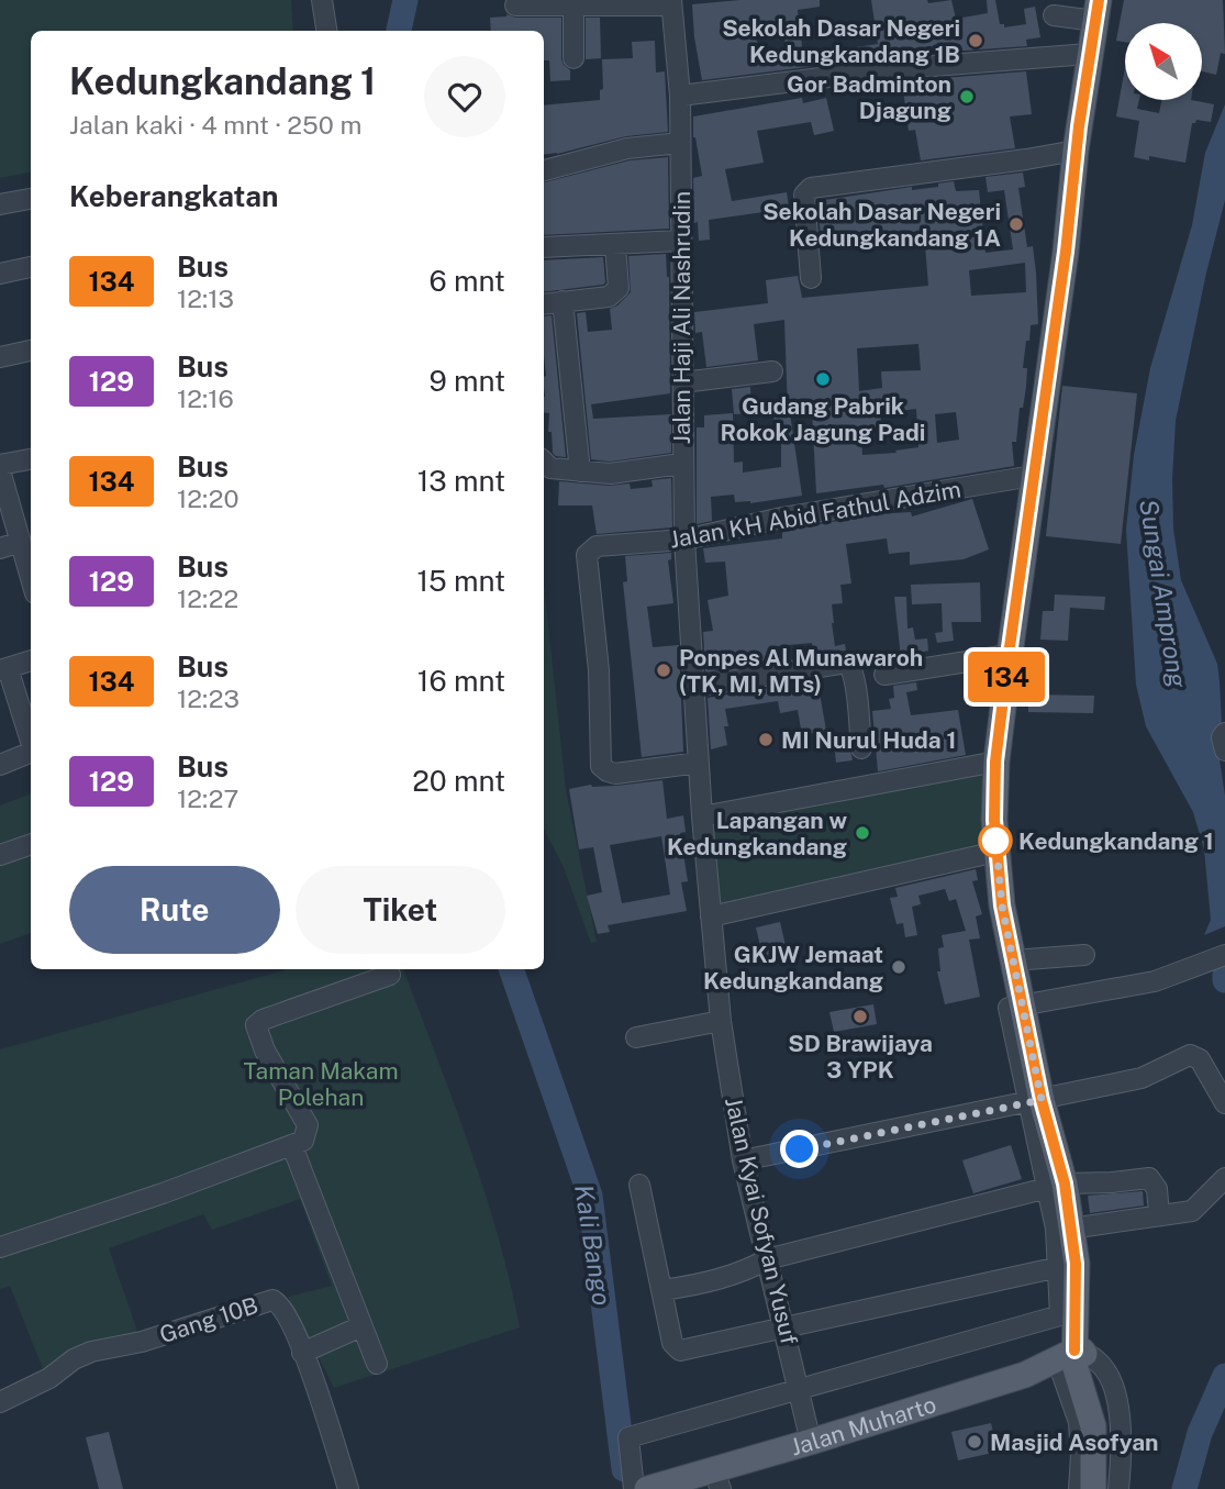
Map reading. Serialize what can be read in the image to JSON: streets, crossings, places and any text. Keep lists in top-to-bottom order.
{
  "streets": {
    "main road": ["Jalan Muharto"],
    "street": [
      "Jalan Haji Ali Nashrudin",
      "Jalan KH Abid Fathul Adzim",
      "Jalan Kyai Sofyan Yusuf",
      "Gang 10B"
    ]
  },
  "crossings": [
    ["Jalan Haji Ali Nashrudin", "Jalan KH Abid Fathul Adzim"],
    ["Jalan Haji Ali Nashrudin", "Jalan Kyai Sofyan Yusuf"],
    ["Jalan KH Abid Fathul Adzim", "Jalan Kyai Sofyan Yusuf"],
    ["Jalan Kyai Sofyan Yusuf", "Jalan Muharto"]
  ],
  "water": ["Sungai Amprong", "Kali Bango"],
  "parks": ["Taman Makam Polehan"],
  "places": [
    "Sekolah Dasar Negeri Kedungkandang 1B",
    "Gor Badminton Djagung",
    "Sekolah Dasar Negeri Kedungkandang 1A",
    "Gudang Pabrik Rokok Jagung Padi",
    "Ponpes Al Munawaroh (TK, MI, MTs)",
    "MI Nurul Huda 1",
    "Lapangan w Kedungkandang",
    "Kedungkandang 1",
    "GKJW Jemaat Kedungkandang",
    "SD Brawijaya 3 YPK",
    "Masjid Asofyan"
  ],
  "lines": ["bus line 134"],
  "north": "top left",
  "page": {
    "on_map": "134",
    "heading": [
      ["Kedungkandang 1", "Jalan kaki · 4 mnt · 250 m"],
      "Keberangkatan"
    ],
    "list": [
      {
        "mark": "134",
        "name": "Bus",
        "note": "12:13",
        "value": "6 mnt"
      },
      {
        "mark": "129",
        "name": "Bus",
        "note": "12:16",
        "value": "9 mnt"
      },
      {
        "mark": "134",
        "name": "Bus",
        "note": "12:20",
        "value": "13 mnt"
      },
      {
        "mark": "129",
        "name": "Bus",
        "note": "12:22",
        "value": "15 mnt"
      },
      {
        "mark": "134",
        "name": "Bus",
        "note": "12:23",
        "value": "16 mnt"
      },
      {
        "mark": "129",
        "name": "Bus",
        "note": "12:27",
        "value": "20 mnt"
      }
    ],
    "buttons": ["Rute", "Tiket"]
  }
}
